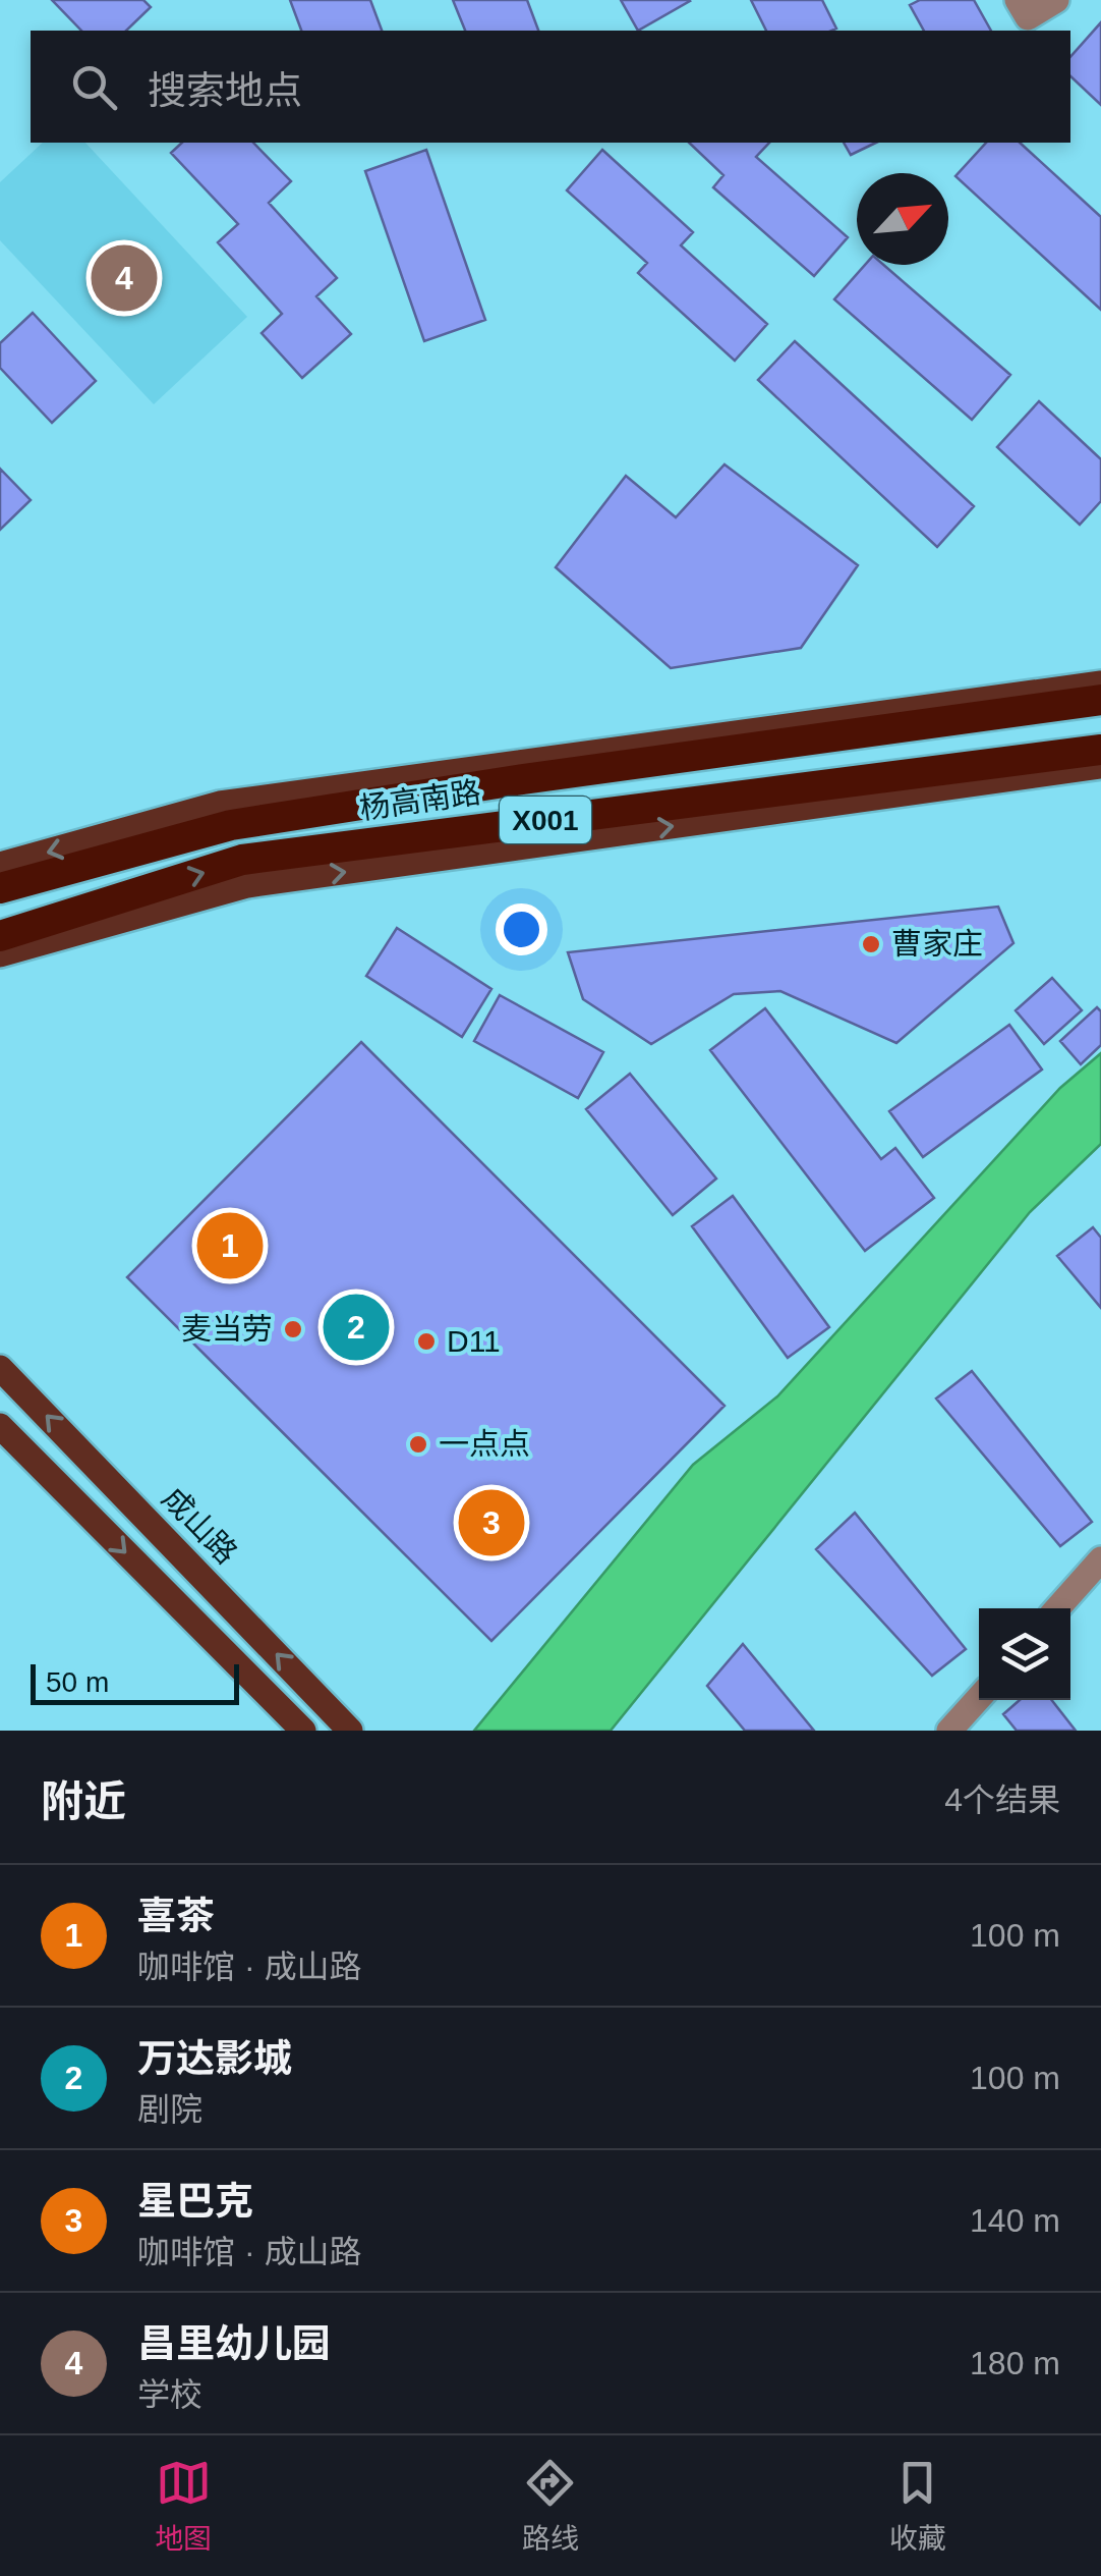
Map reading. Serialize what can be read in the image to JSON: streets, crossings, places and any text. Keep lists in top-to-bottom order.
{
  "streets": {
    "highway": ["杨高南路", "X001"],
    "main road": ["成山路"]
  },
  "places": [
    "曹家庄",
    "麦当劳",
    "D11",
    "一点点"
  ],
  "scale_bar": "50 m",
  "north": "top right",
  "page": {
    "search": "搜索地点",
    "pins": [
      "4",
      "1",
      "2",
      "3"
    ],
    "scale": "50 m",
    "heading": ["附近", "4个结果"],
    "list": [
      {
        "mark": "1",
        "name": "喜茶",
        "note": "咖啡馆 · 成山路",
        "value": "100 m"
      },
      {
        "mark": "2",
        "name": "万达影城",
        "note": "剧院",
        "value": "100 m"
      },
      {
        "mark": "3",
        "name": "星巴克",
        "note": "咖啡馆 · 成山路",
        "value": "140 m"
      },
      {
        "mark": "4",
        "name": "昌里幼儿园",
        "note": "学校",
        "value": "180 m"
      }
    ],
    "nav": ["地图", "路线", "收藏"]
  }
}
